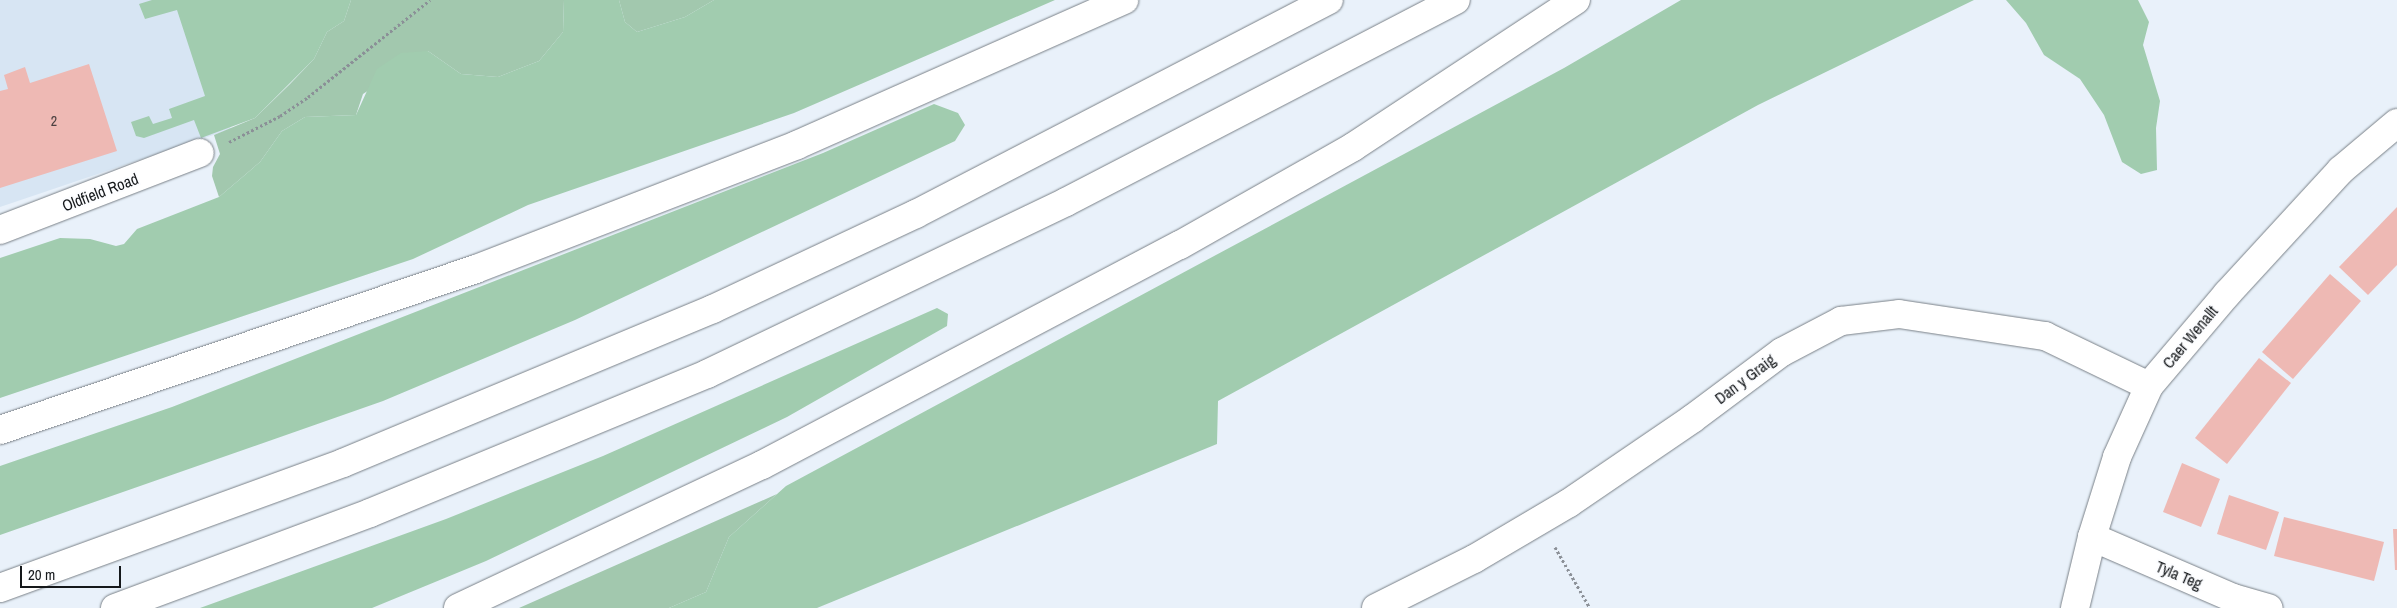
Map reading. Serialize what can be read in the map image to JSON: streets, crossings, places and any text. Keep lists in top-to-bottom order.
{
  "streets": {
    "main road": [
      "Oldfield Road",
      "Caer Wenallt",
      "Dan y Graig",
      "Tyla Teg"
    ]
  },
  "crossings": [
    ["Caer Wenallt", "Dan y Graig"],
    ["Caer Wenallt", "Tyla Teg"]
  ],
  "house_numbers": ["2"],
  "scale_bar": "20 m"
}
